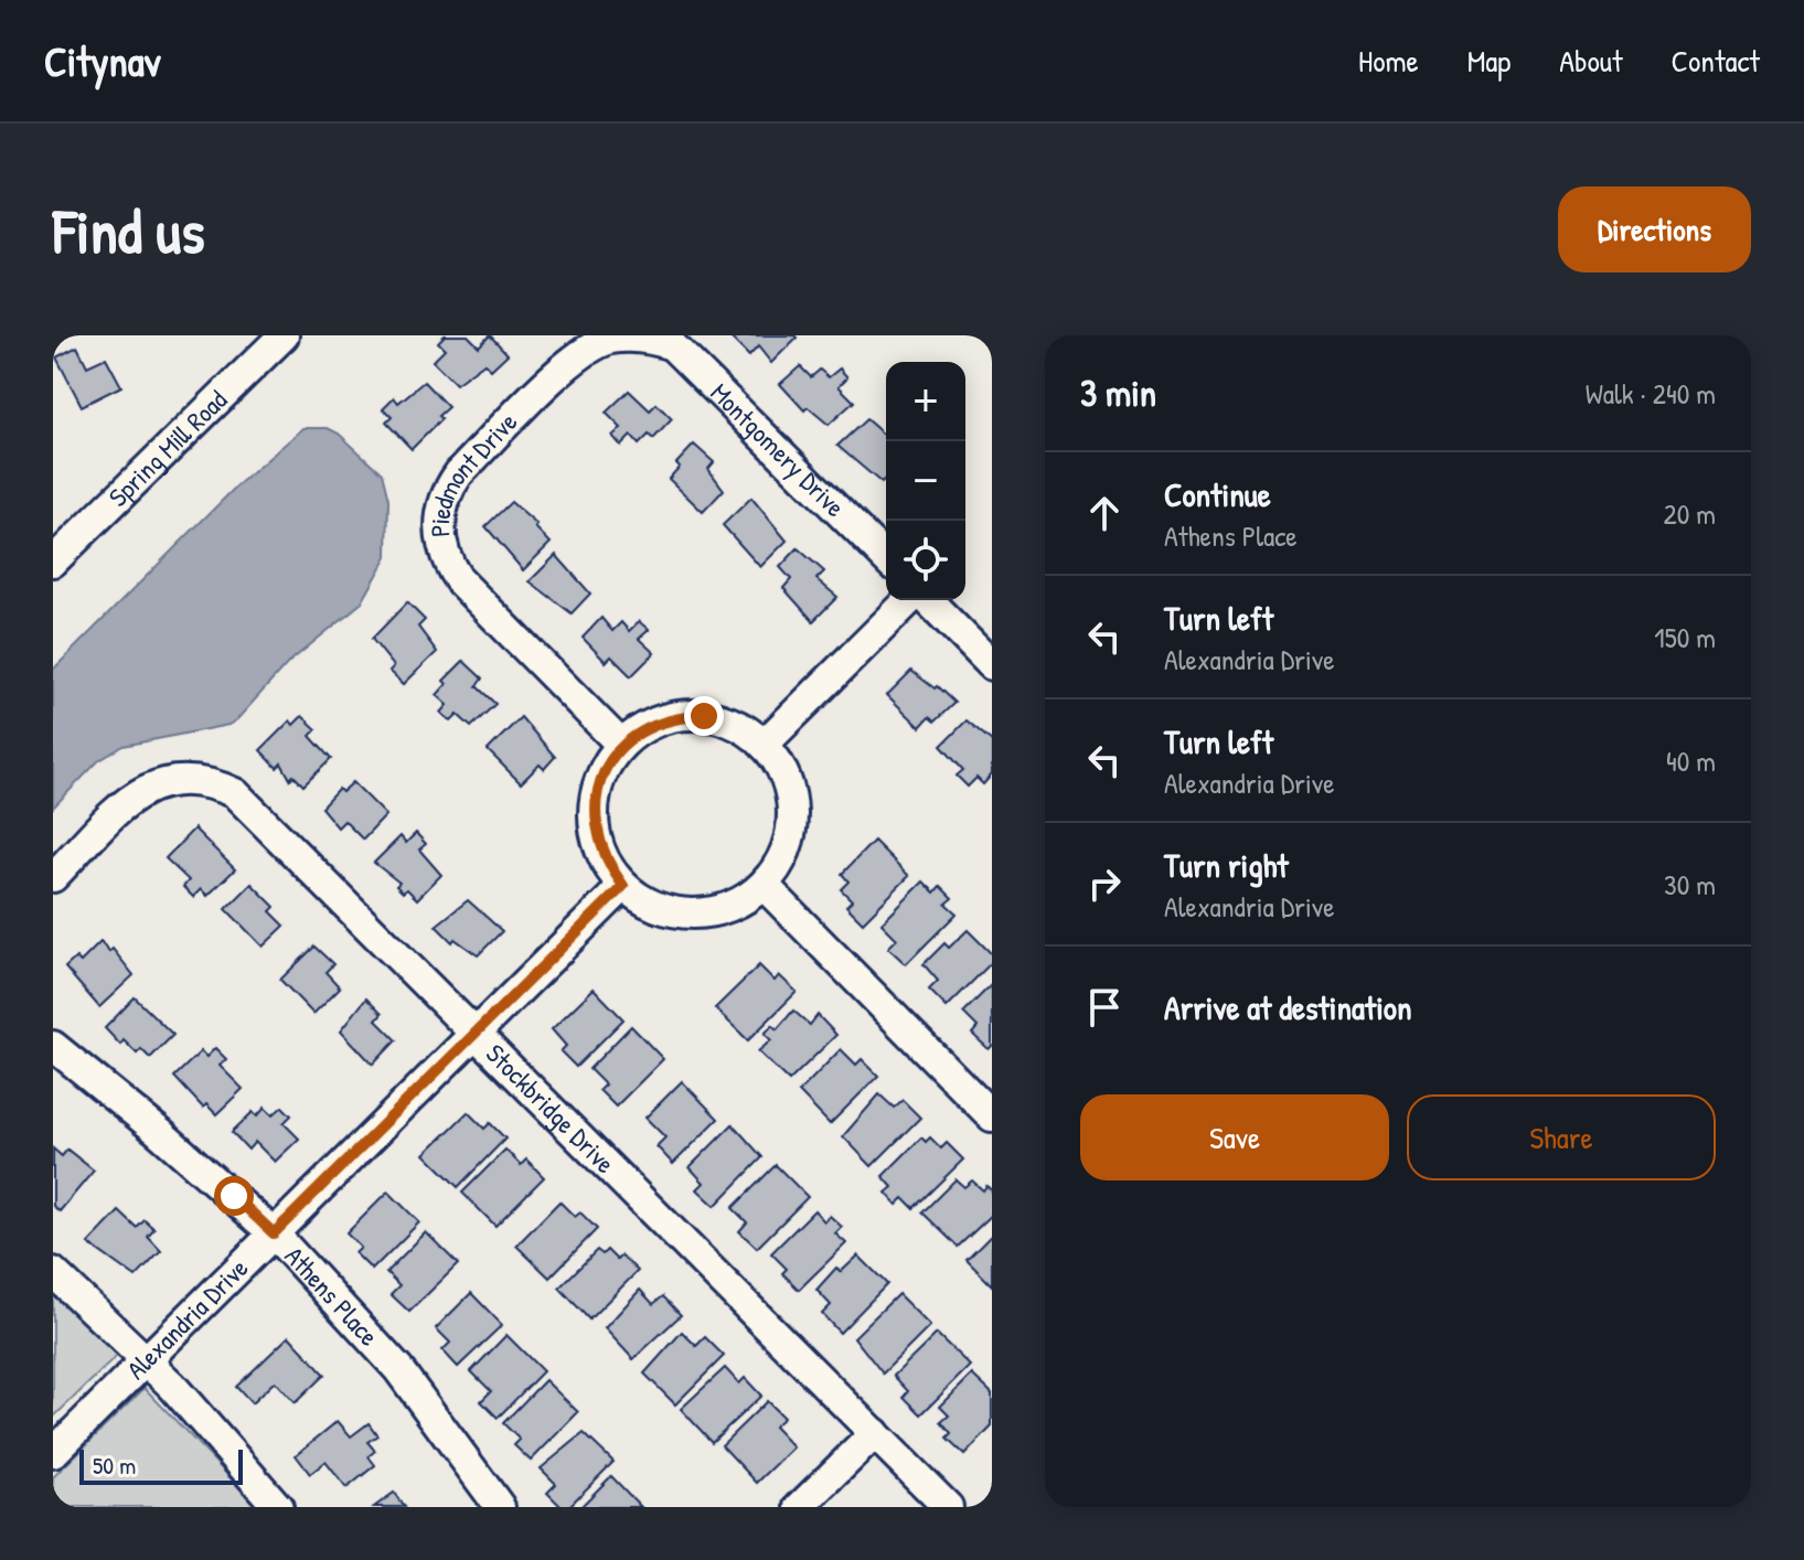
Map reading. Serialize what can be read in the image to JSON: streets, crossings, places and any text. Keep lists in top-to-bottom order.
{
  "streets": {
    "street": [
      "Spring Mill Road",
      "Montgomery Drive",
      "Piedmont Drive",
      "Stockbridge Drive",
      "Athens Place",
      "Alexandria Drive"
    ]
  },
  "crossings": [
    ["Montgomery Drive", "Piedmont Drive"],
    ["Piedmont Drive", "Alexandria Drive"],
    ["Stockbridge Drive", "Alexandria Drive"],
    ["Athens Place", "Alexandria Drive"]
  ],
  "scale_bar": "50 m",
  "page": {
    "header": "Citynav",
    "nav": [
      "Home",
      "Map",
      "About",
      "Contact"
    ],
    "buttons": [
      "Directions",
      ["Save", "Share"]
    ],
    "title": "Find us",
    "heading": ["3 min", "Walk · 240 m"],
    "map_buttons": ["+", "−"],
    "list": [
      ["Continue", "Athens Place", "20 m"],
      ["Turn left", "Alexandria Drive", "150 m"],
      ["Turn left", "Alexandria Drive", "40 m"],
      ["Turn right", "Alexandria Drive", "30 m"],
      "Arrive at destination"
    ],
    "scale": "50 m"
  }
}
